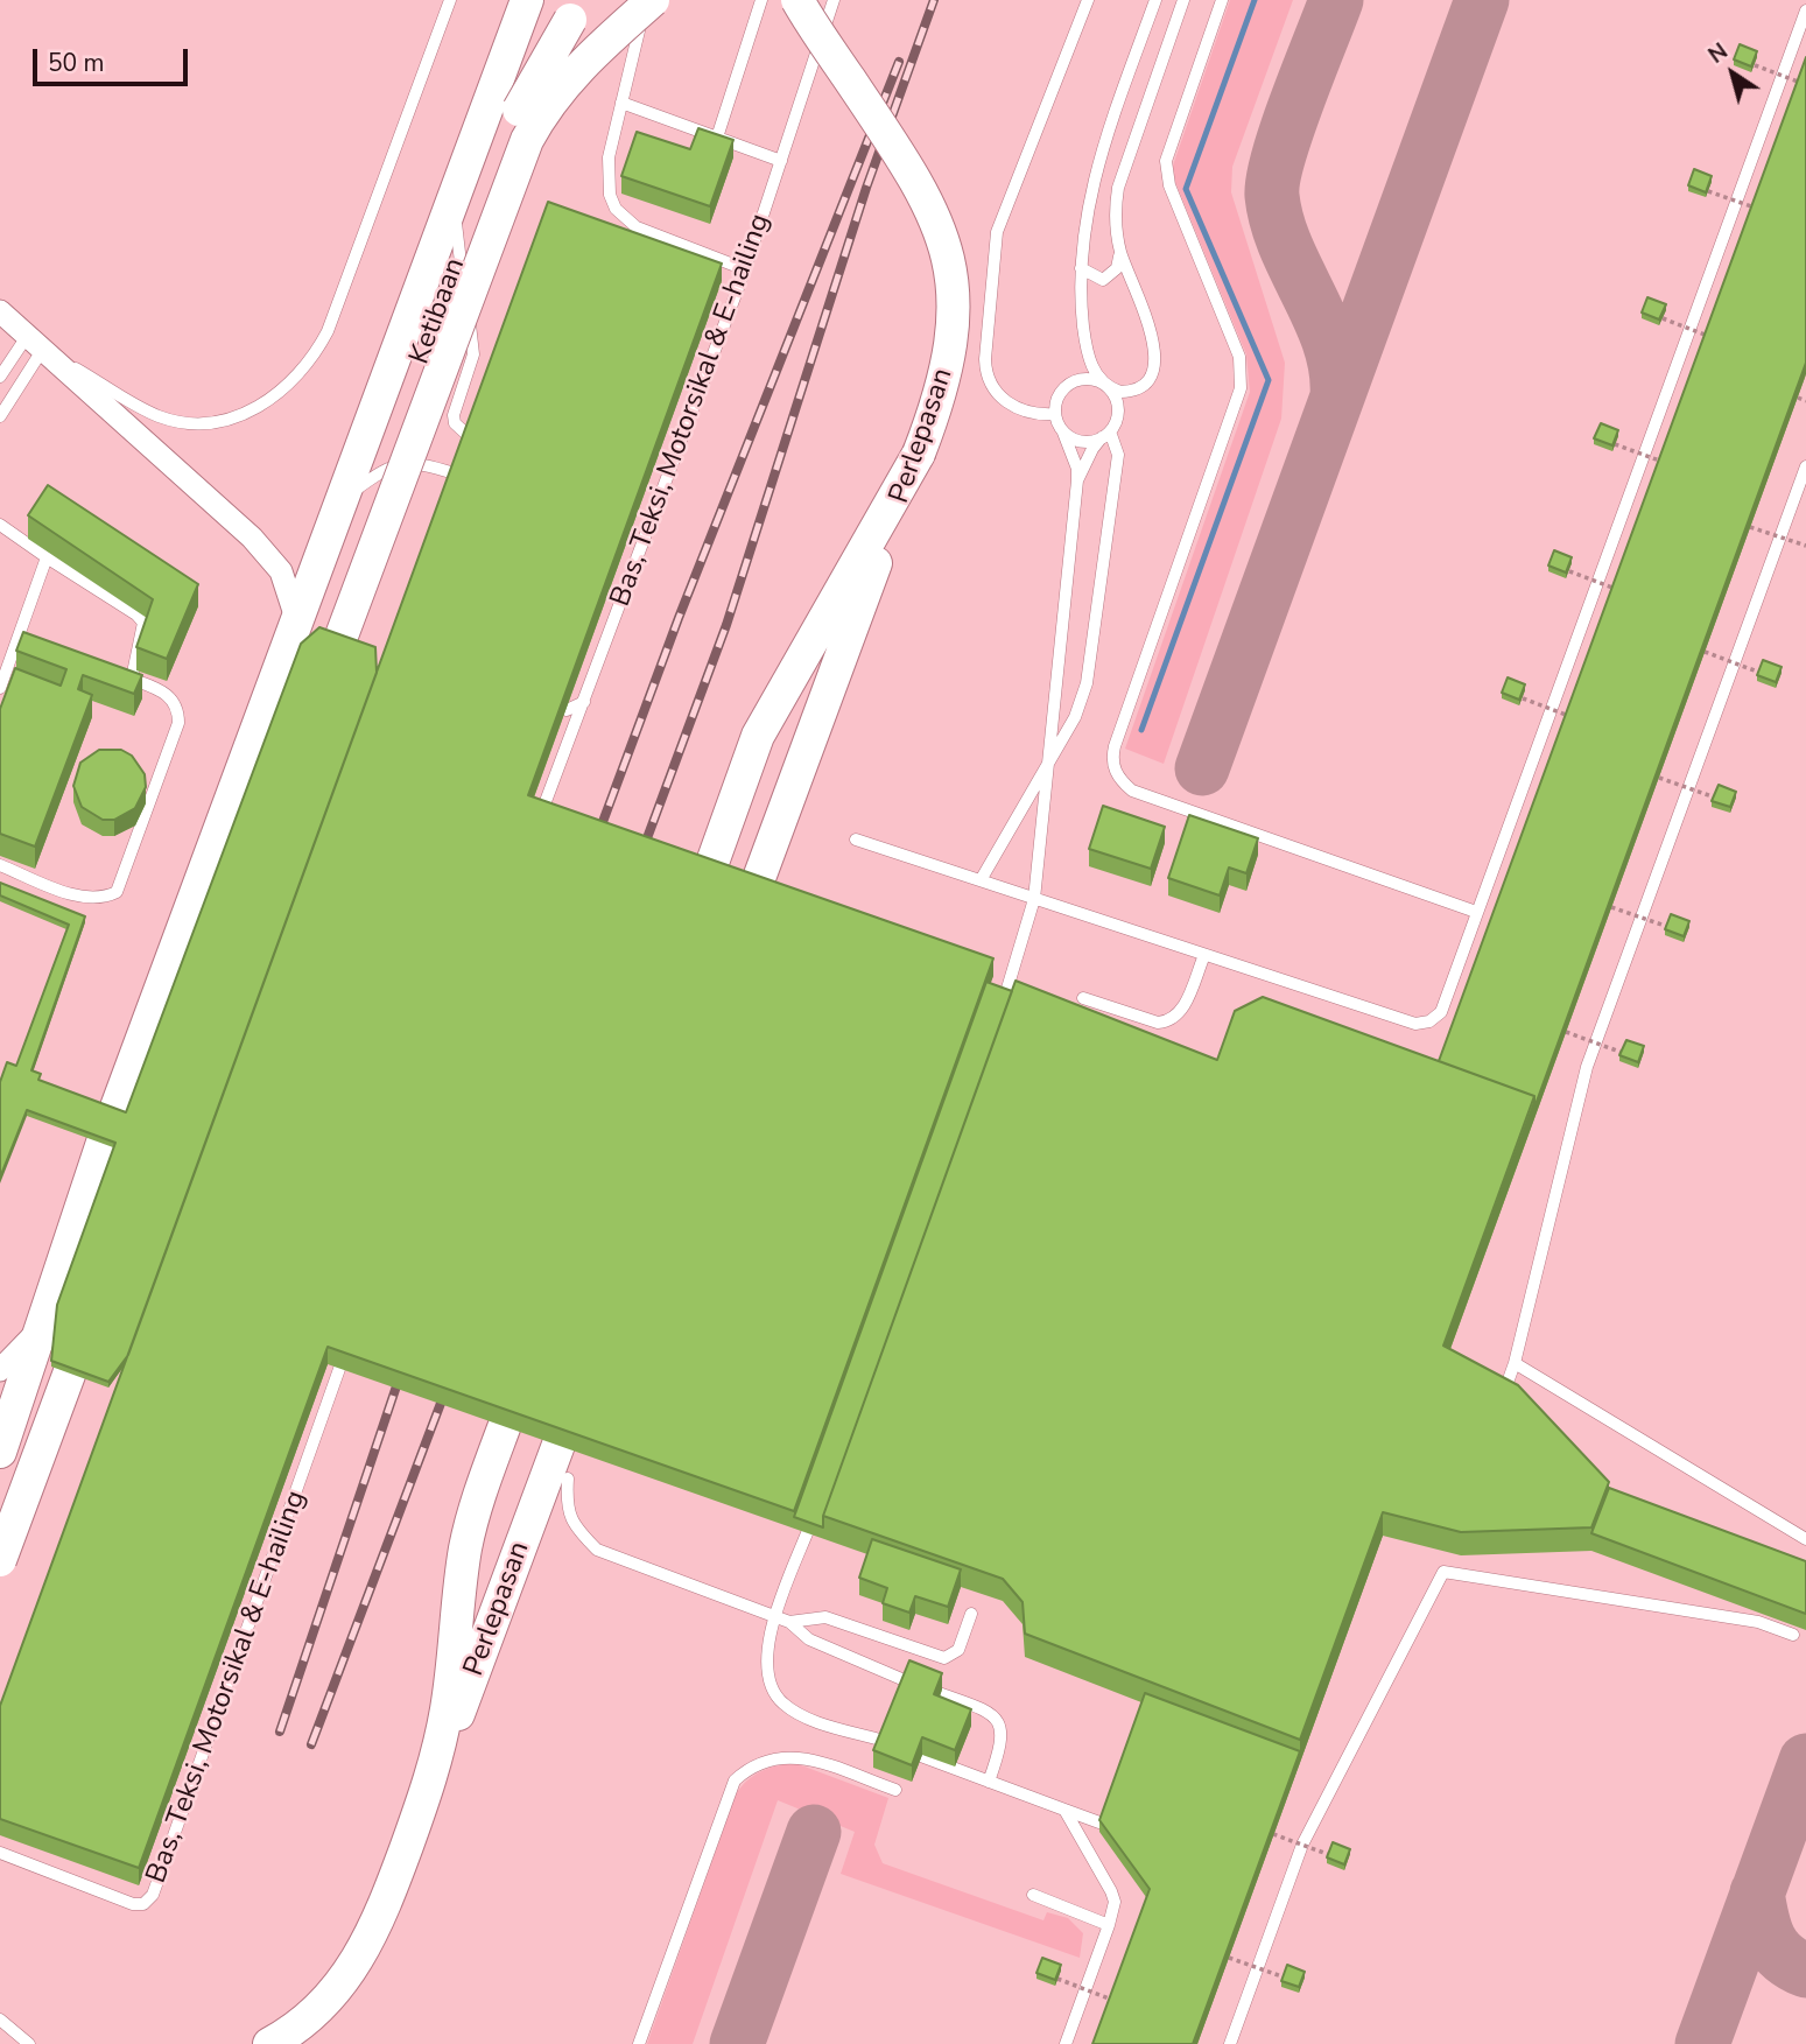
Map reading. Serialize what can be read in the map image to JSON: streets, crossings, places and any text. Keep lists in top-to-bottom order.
{
  "streets": {
    "main road": ["Ketibaan", "Perlepasan"],
    "lane": ["Bas, Teksi, Motorsikal & E-hailing"]
  },
  "scale_bar": "50 m",
  "north": "top left"
}
